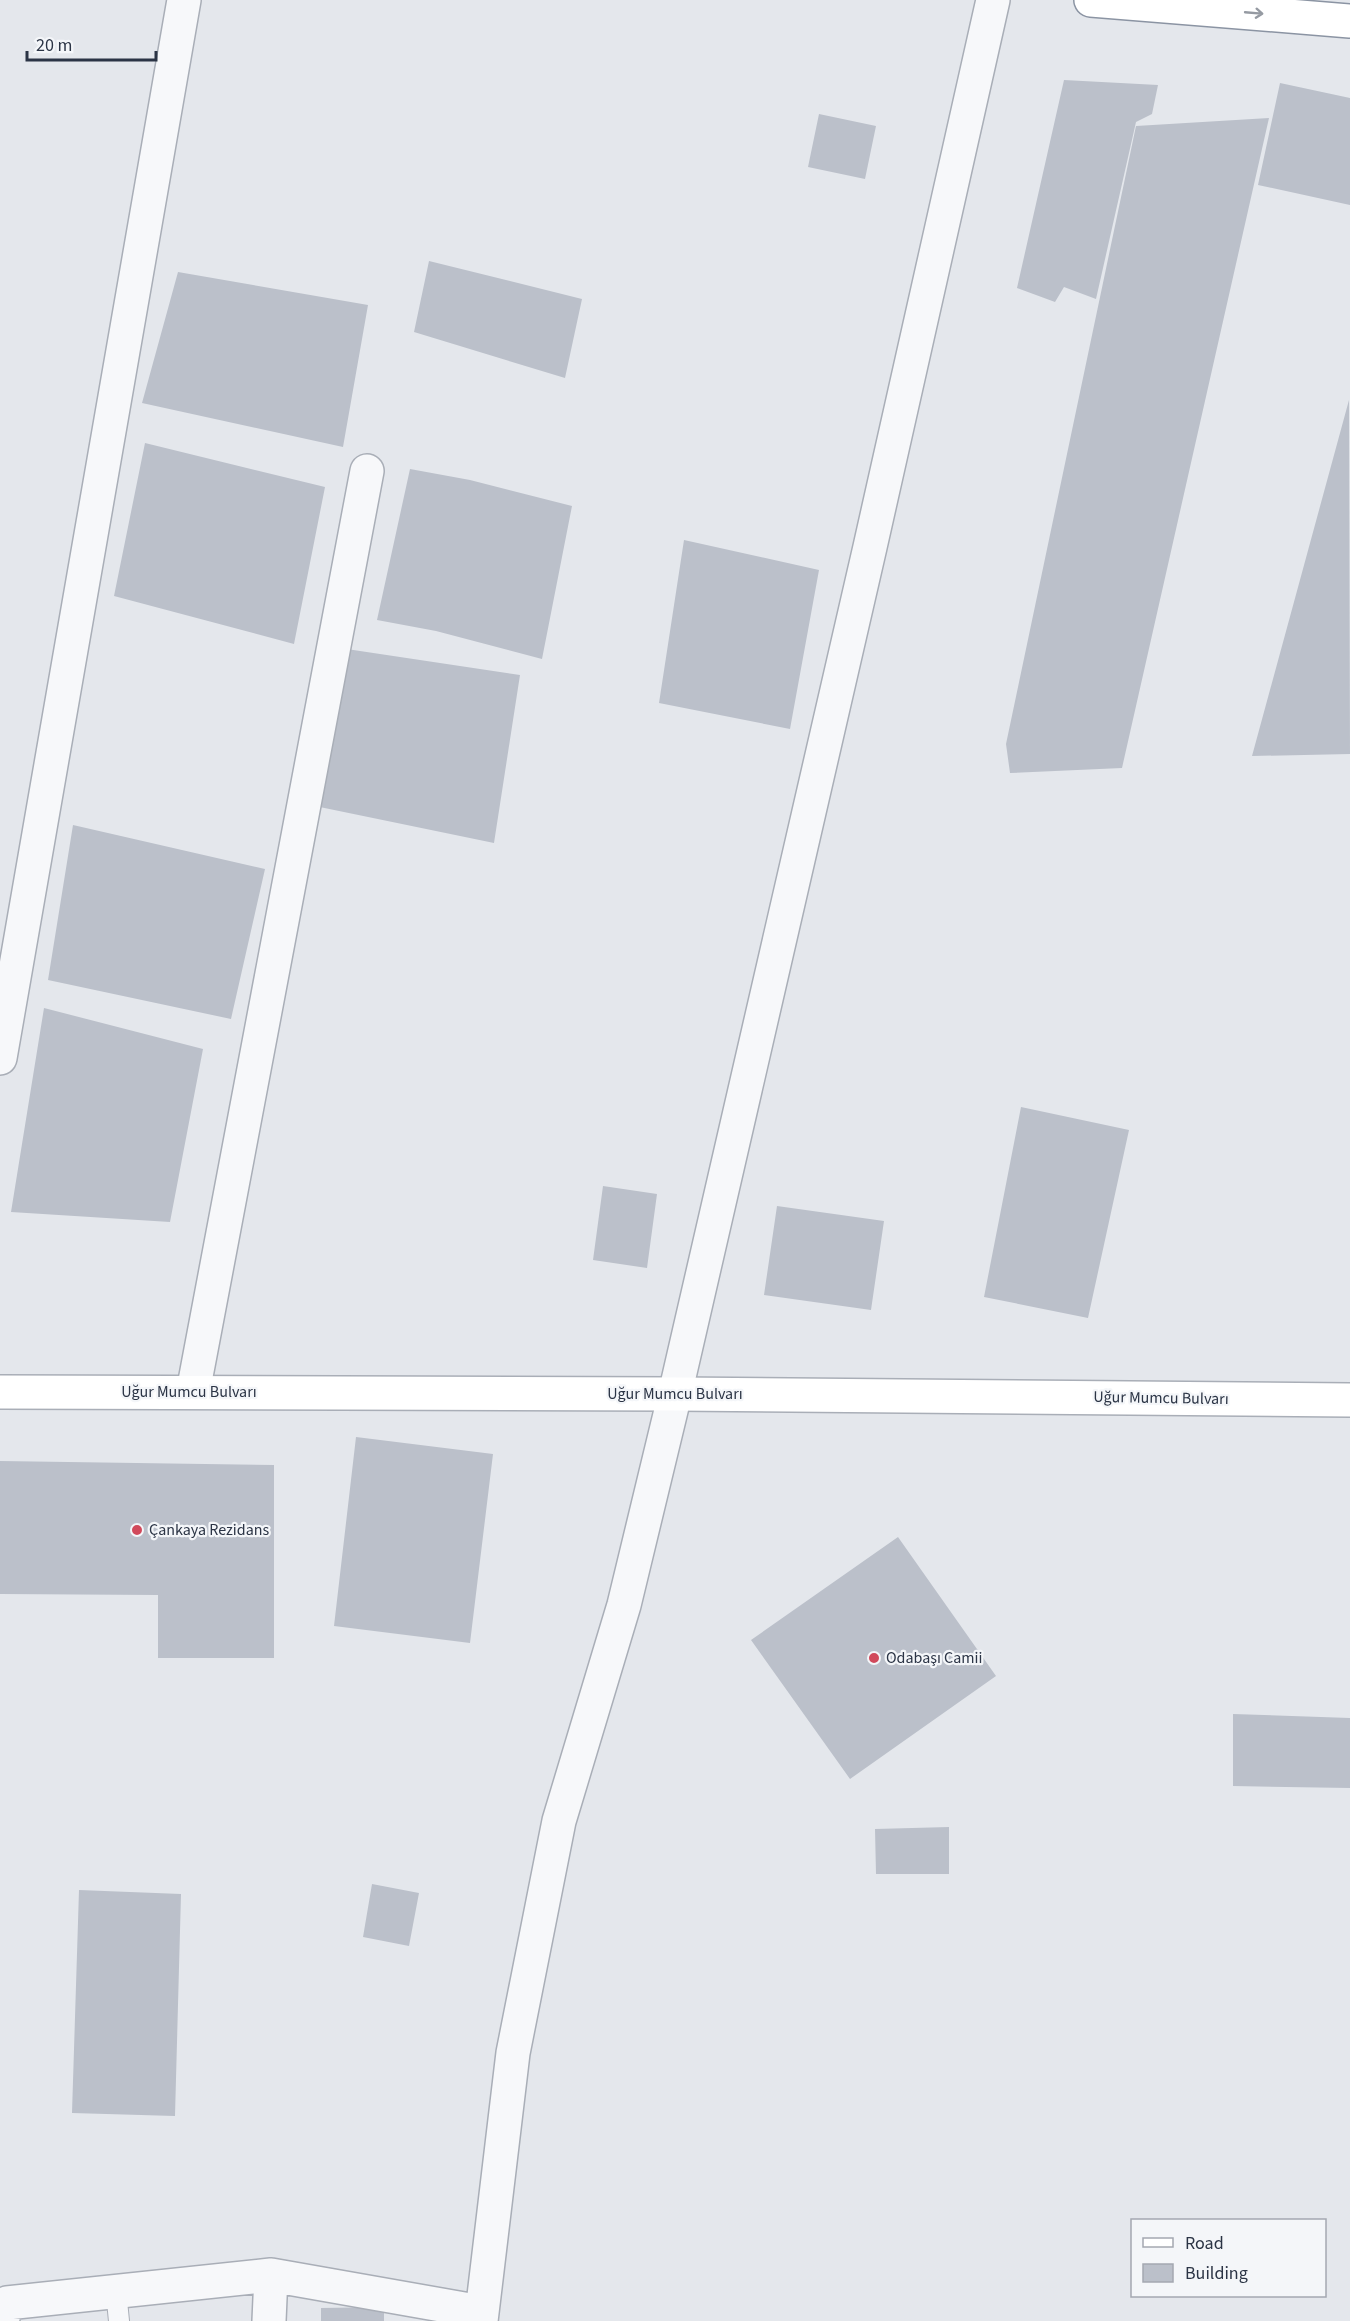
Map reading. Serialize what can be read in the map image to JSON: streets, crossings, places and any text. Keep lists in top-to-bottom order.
{
  "streets": {
    "main road": ["Uğur Mumcu Bulvarı"]
  },
  "places": ["Çankaya Rezidans", "Odabaşı Camii"],
  "legend": ["Road", "Building"],
  "scale_bar": "20 m"
}
